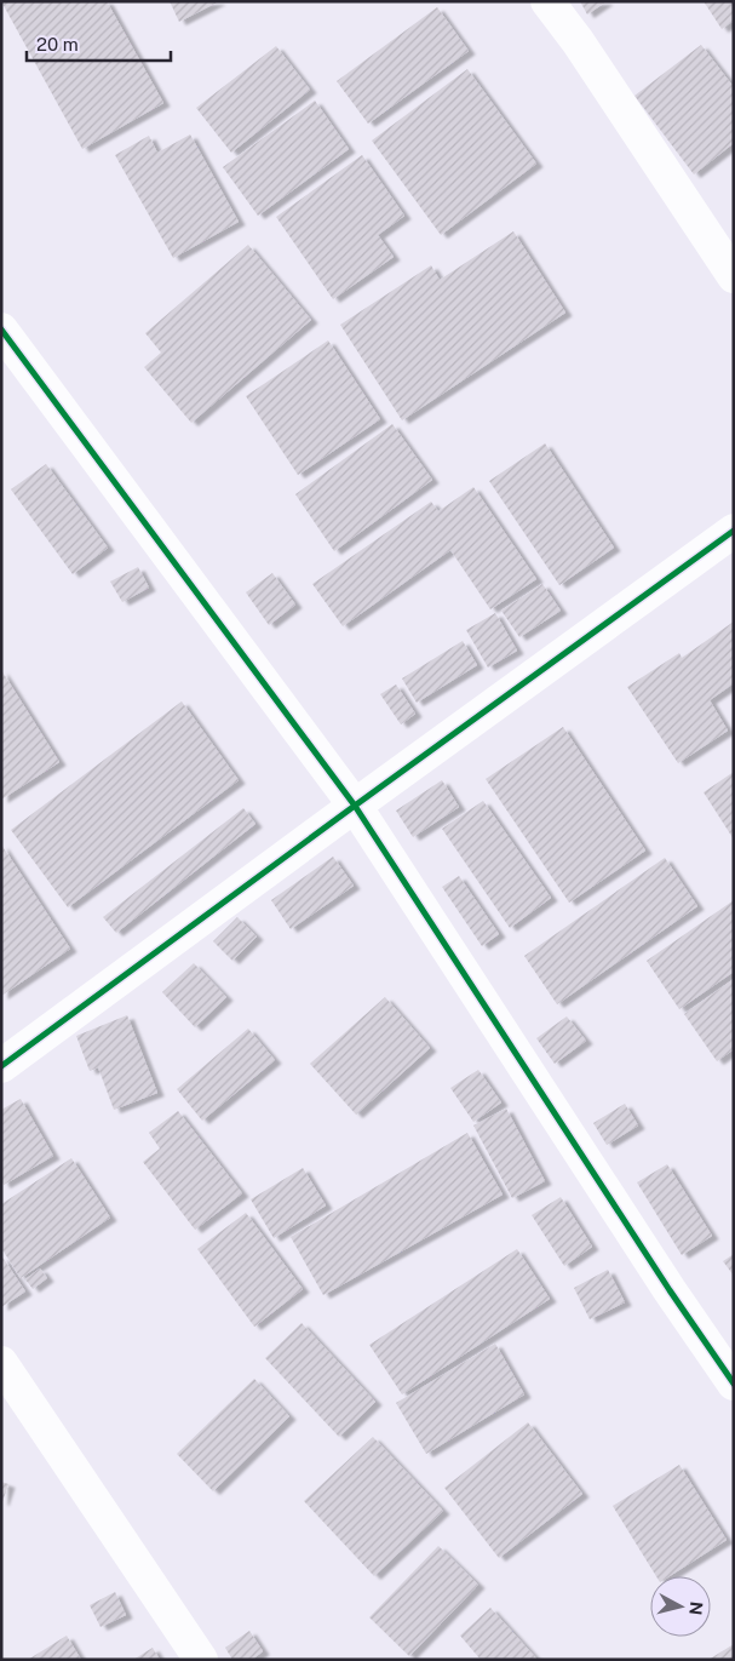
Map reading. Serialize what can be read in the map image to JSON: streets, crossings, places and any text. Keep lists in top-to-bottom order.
{
  "scale_bar": "20 m",
  "north": "right"
}
